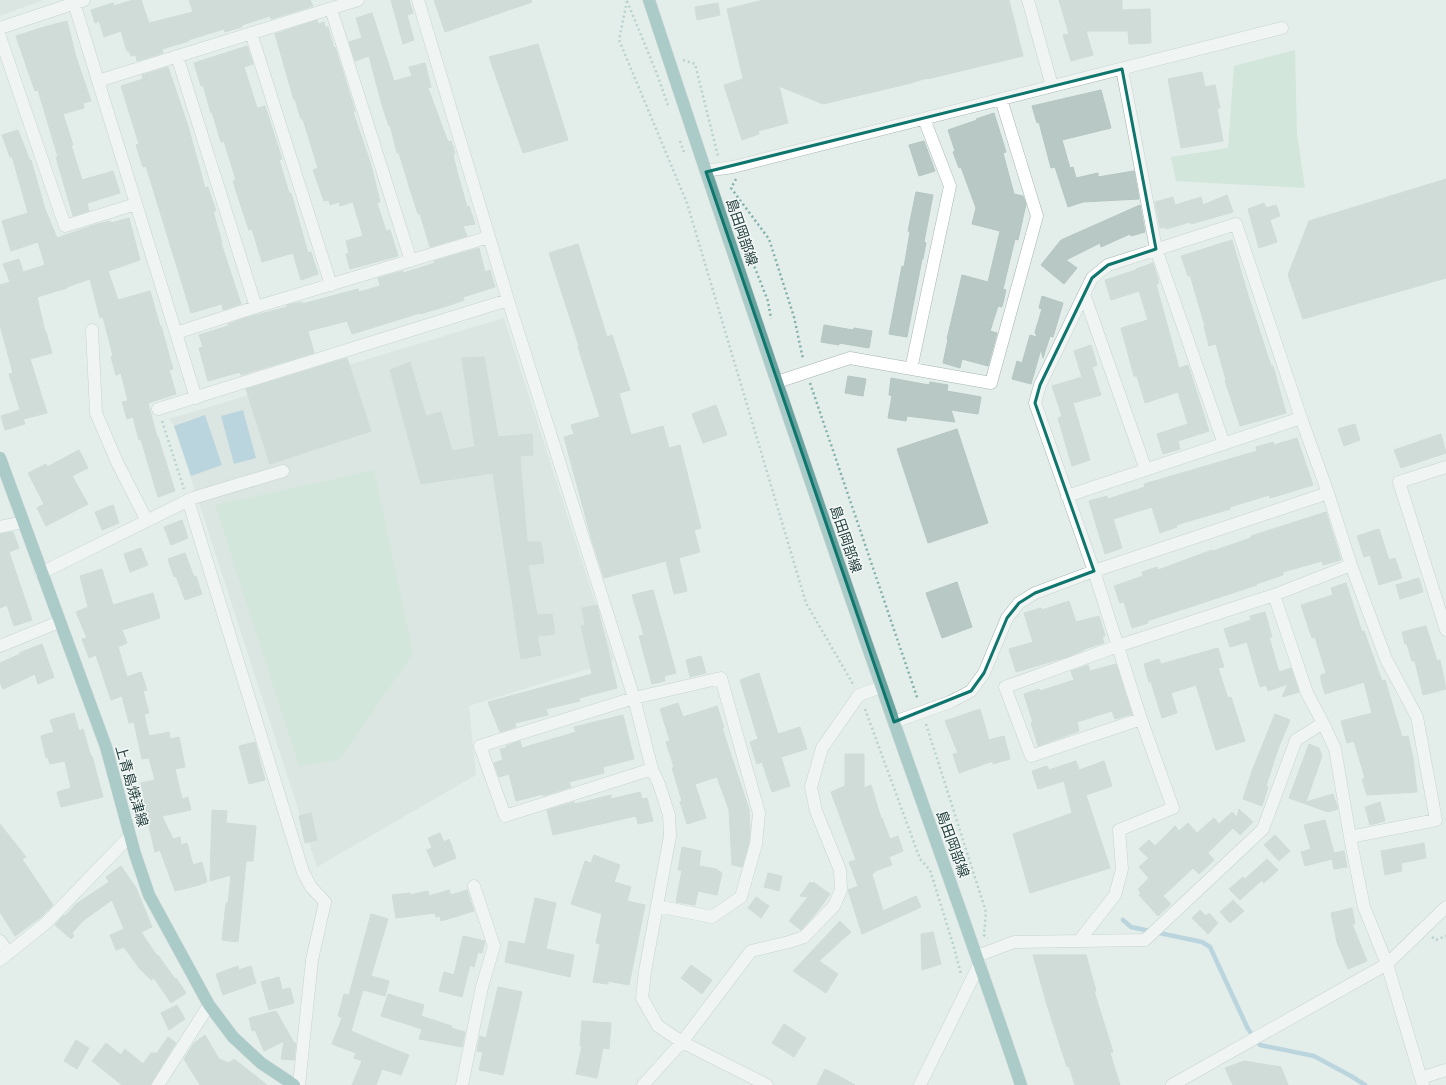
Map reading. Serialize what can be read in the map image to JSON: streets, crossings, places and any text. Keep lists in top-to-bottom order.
{
  "streets": {
    "main road": ["島田岡部線", "上青島焼津線"]
  }
}
